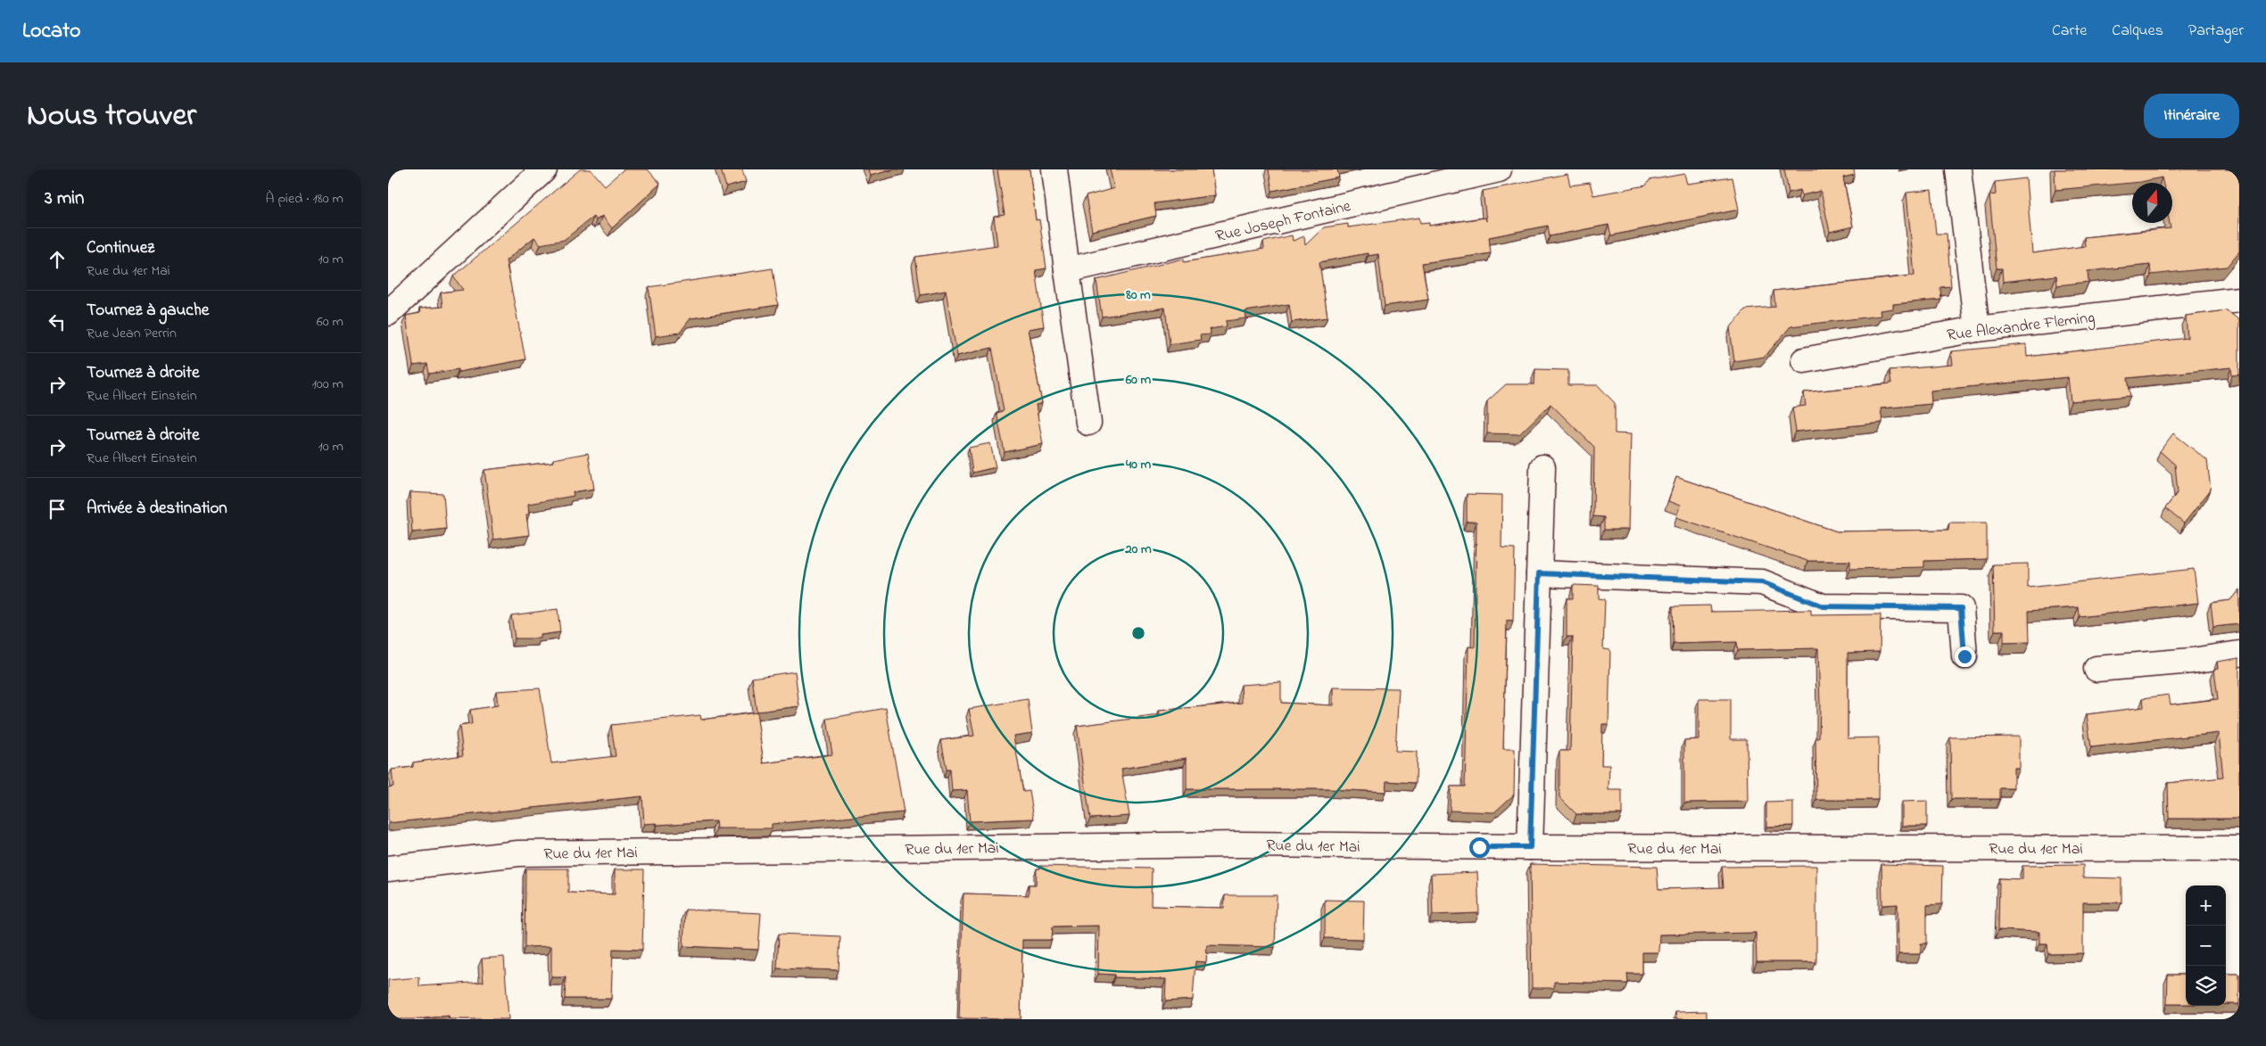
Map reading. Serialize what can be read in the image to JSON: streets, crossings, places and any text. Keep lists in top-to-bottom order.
{
  "streets": {
    "street": ["Rue Joseph Fontaine", "Rue Alexandre Fleming", "Rue du 1er Mai"]
  },
  "north": "top",
  "page": {
    "header": "Locato",
    "nav": ["Carte", "Calques", "Partager"],
    "title": "Nous trouver",
    "buttons": "Itinéraire",
    "heading": ["3 min", "À pied · 180 m"],
    "list": [
      ["Continuez", "Rue du 1er Mai", "10 m"],
      ["Tournez à gauche", "Rue Jean Perrin", "60 m"],
      ["Tournez à droite", "Rue Albert Einstein", "100 m"],
      ["Tournez à droite", "Rue Albert Einstein", "10 m"],
      "Arrivée à destination"
    ],
    "map_buttons": ["+", "−"]
  },
  "rings": [
    "80 m",
    "60 m",
    "40 m",
    "20 m"
  ]
}
